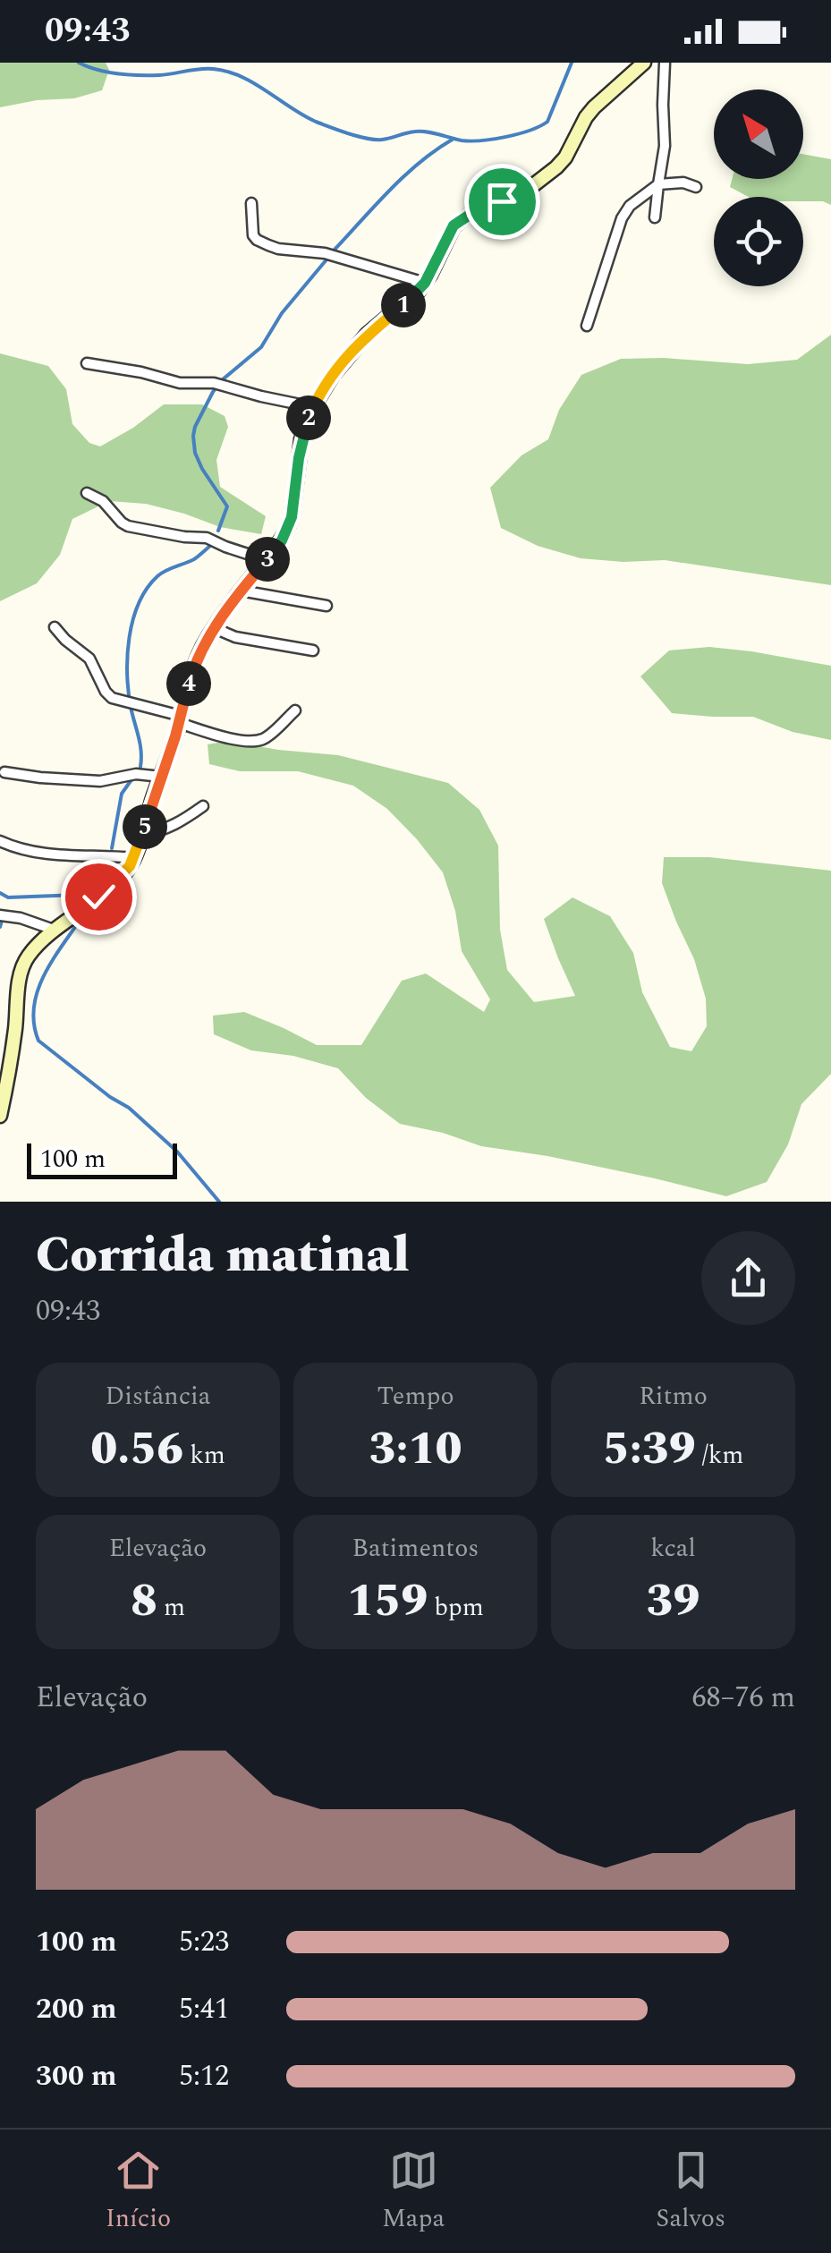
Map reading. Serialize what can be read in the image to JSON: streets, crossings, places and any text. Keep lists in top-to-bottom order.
{
  "scale_bar": "100 m",
  "north": "top left",
  "page": {
    "status": "09:43",
    "pins": [
      "1",
      "2",
      "3",
      "4",
      "5"
    ],
    "scale": "100 m",
    "heading": ["Corrida matinal", "09:43"],
    "stats": [
      ["Distância", "0.56 km"],
      ["Tempo", "3:10"],
      ["Ritmo", "5:39 /km"],
      ["Elevação", "8 m"],
      ["Batimentos", "159 bpm"],
      ["kcal", "39"]
    ],
    "chart": ["Elevação", "68–76 m"],
    "list": [
      {
        "name": "100 m",
        "note": "5:23"
      },
      {
        "name": "200 m",
        "note": "5:41"
      },
      {
        "name": "300 m",
        "note": "5:12"
      }
    ],
    "tabs": ["Início", "Mapa", "Salvos"]
  }
}
